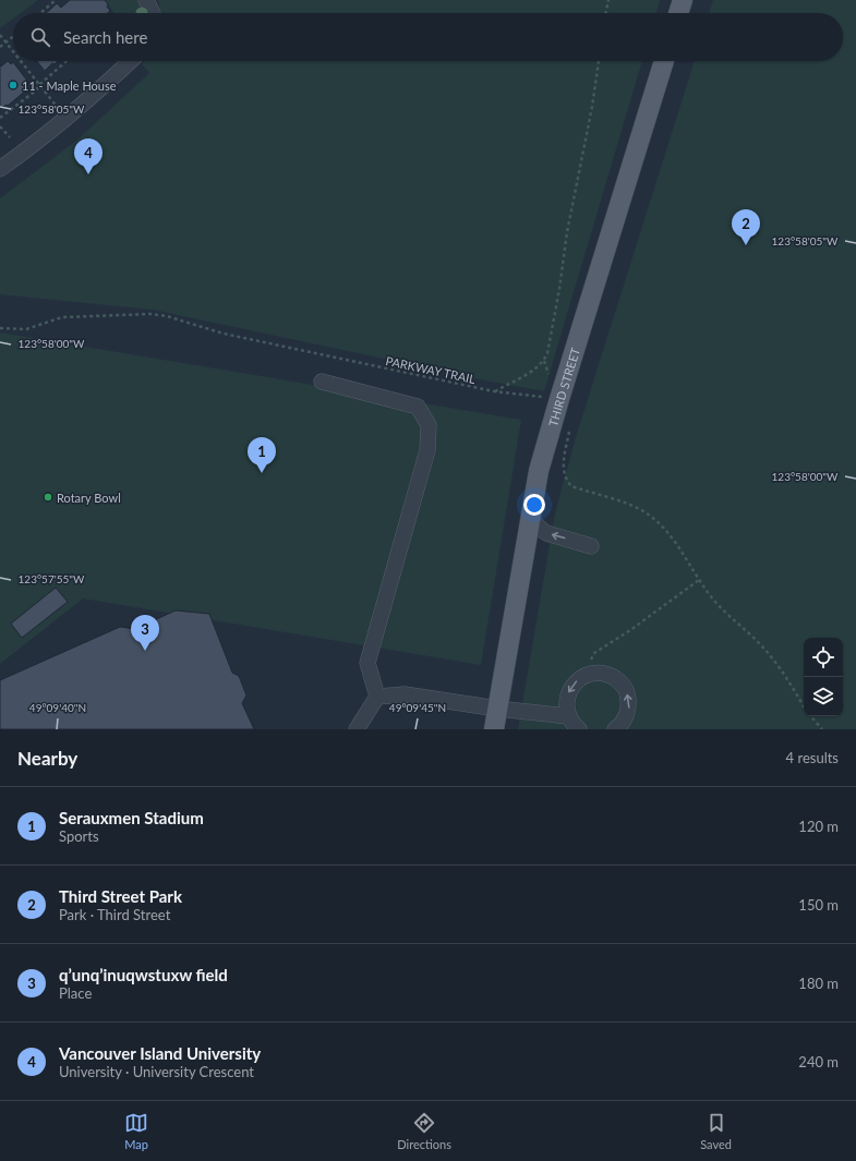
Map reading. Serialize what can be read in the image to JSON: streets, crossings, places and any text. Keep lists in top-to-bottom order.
{
  "streets": {
    "main road": ["THIRD STREET"],
    "path": ["PARKWAY TRAIL"]
  },
  "places": ["11 - Maple House", "Rotary Bowl"],
  "page": {
    "search": "Search here",
    "pins": [
      "4",
      "2",
      "1",
      "3"
    ],
    "heading": ["Nearby", "4 results"],
    "list": [
      {
        "mark": "1",
        "name": "Serauxmen Stadium",
        "note": "Sports",
        "value": "120 m"
      },
      {
        "mark": "2",
        "name": "Third Street Park",
        "note": "Park · Third Street",
        "value": "150 m"
      },
      {
        "mark": "3",
        "name": "q’unq’inuqwstuxw field",
        "note": "Place",
        "value": "180 m"
      },
      {
        "mark": "4",
        "name": "Vancouver Island University",
        "note": "University · University Crescent",
        "value": "240 m"
      }
    ],
    "nav": ["Map", "Directions", "Saved"]
  },
  "coordinates": [
    "123°58'05\"W",
    "123°58'00\"W",
    "123°57'55\"W",
    "49°09'40\"N",
    "49°09'45\"N"
  ]
}
